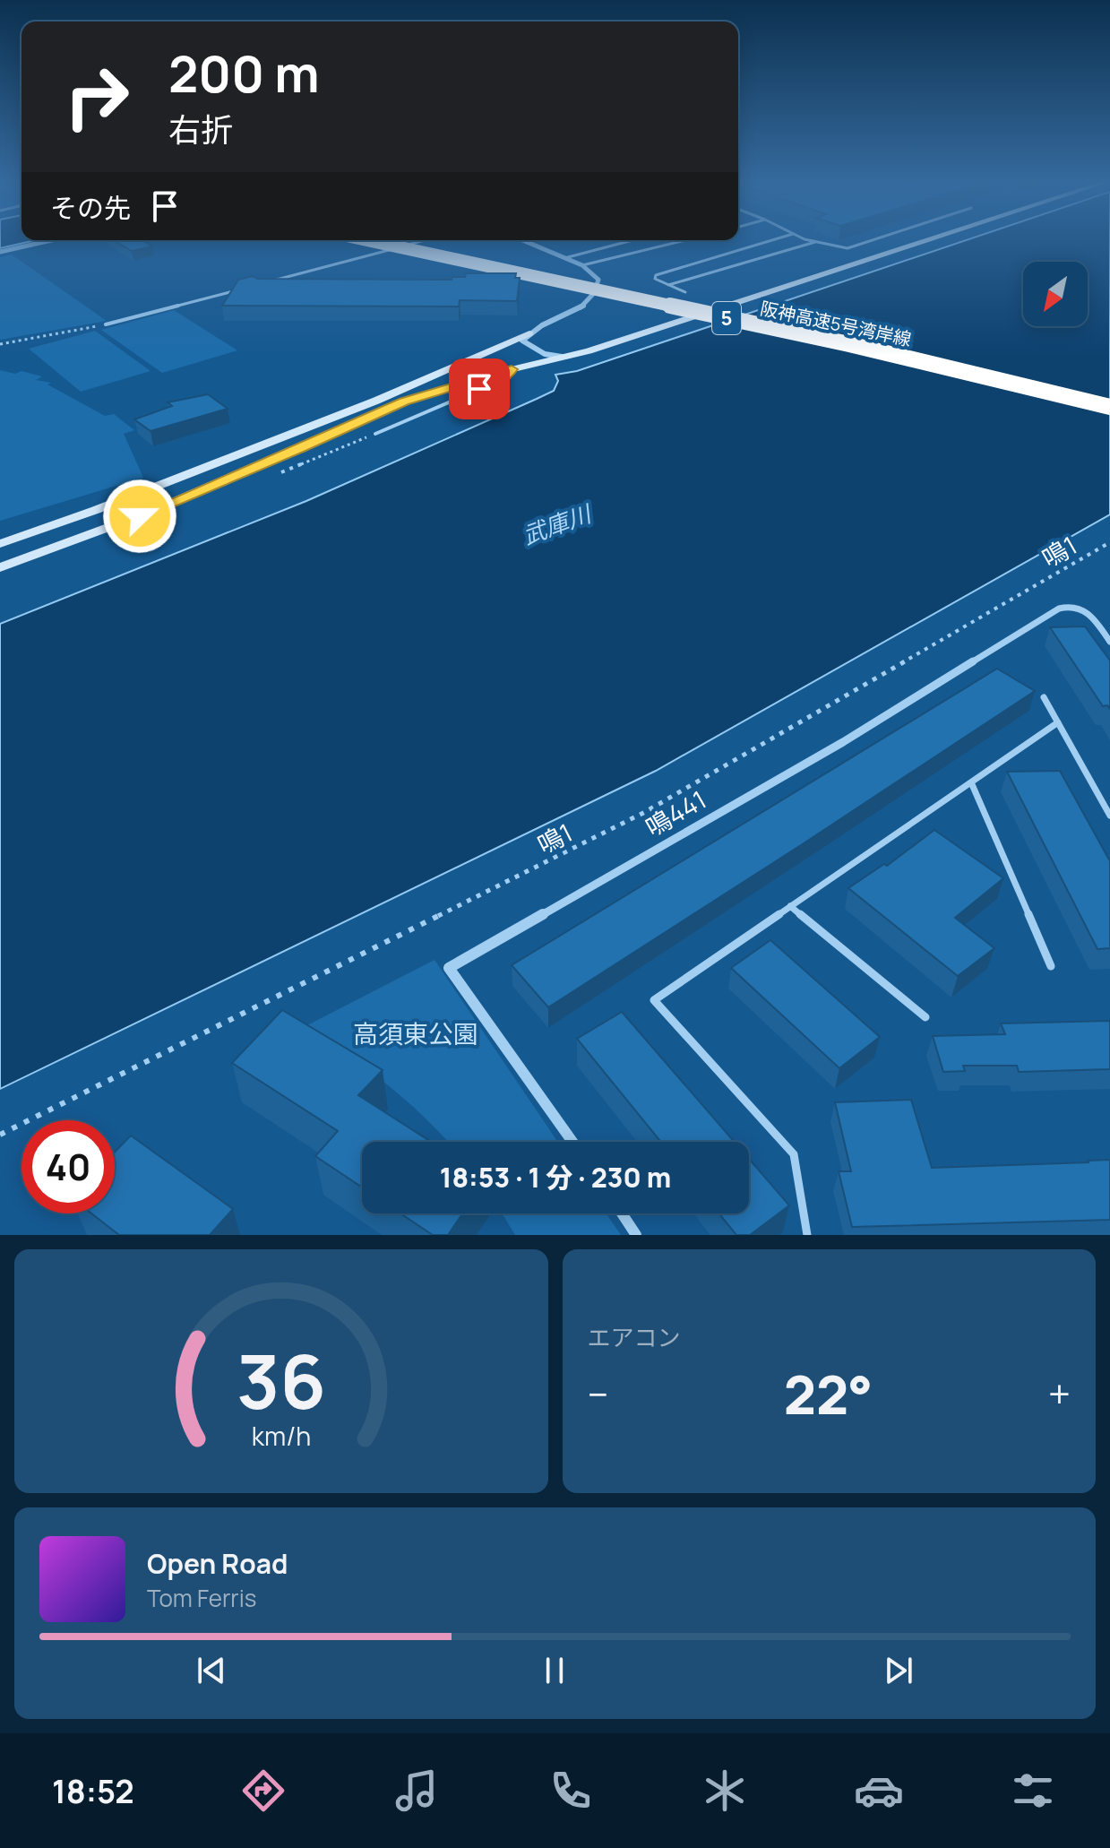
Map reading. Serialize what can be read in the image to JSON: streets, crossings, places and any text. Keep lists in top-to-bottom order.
{
  "streets": {
    "highway": ["5", "阪神高速5号湾岸線"],
    "street": ["鳴441"],
    "path": ["鳴1"]
  },
  "water": ["武庫川"],
  "parks": ["高須東公園"],
  "north": "bottom left",
  "page": {
    "turn": ["200 m", "右折"],
    "then": "その先",
    "limit": "40",
    "trip": "18:53 · 1 分 · 230 m",
    "tile": "エアコン",
    "heat": ["−", "22°", "+"],
    "song": ["Open Road", "Tom Ferris"],
    "tabs": "18:52",
    "gauge": ["36", "km/h"]
  }
}
